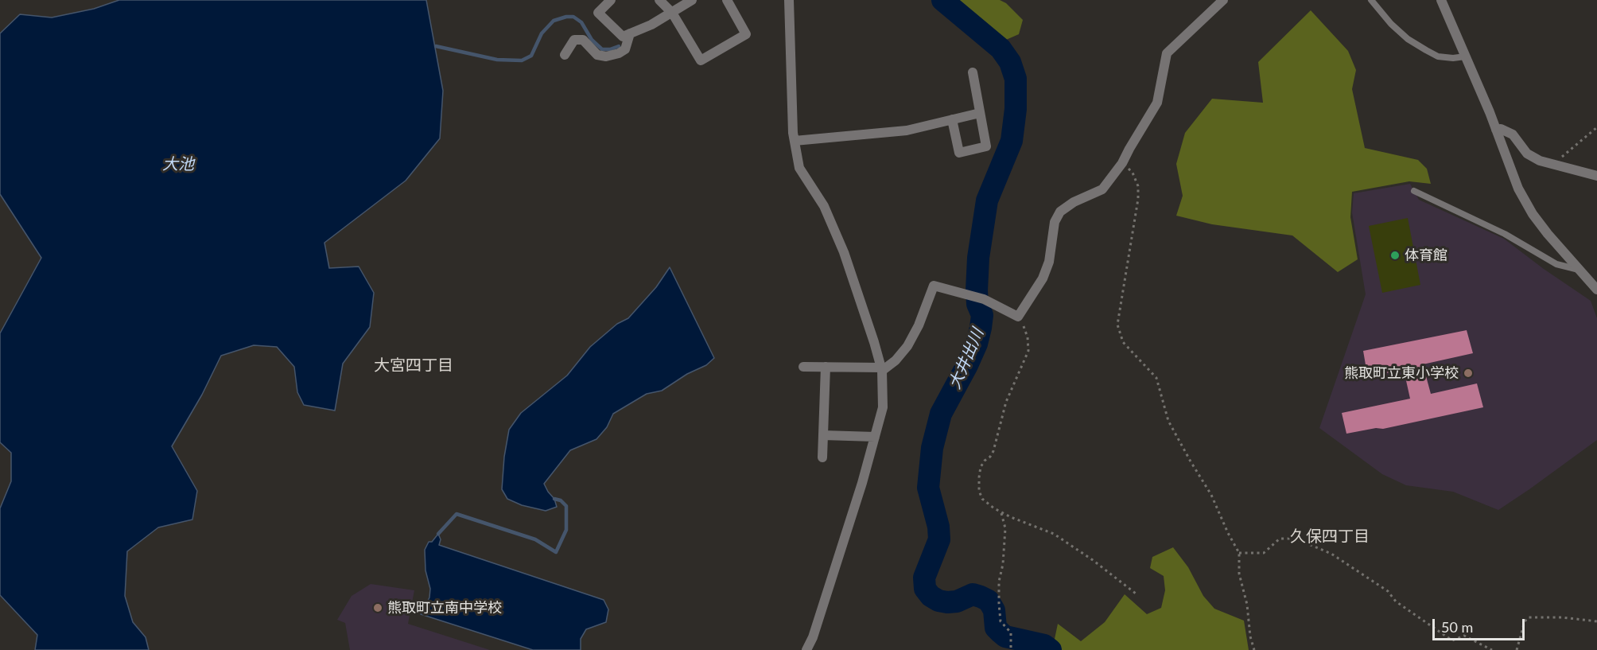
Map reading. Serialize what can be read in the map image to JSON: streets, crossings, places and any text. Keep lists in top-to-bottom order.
{
  "districts": ["大宮四丁目", "久保四丁目"],
  "water": ["大池", "大井出川"],
  "places": ["体育館", "熊取町立東小学校", "熊取町立南中学校"],
  "scale_bar": "50 m"
}
